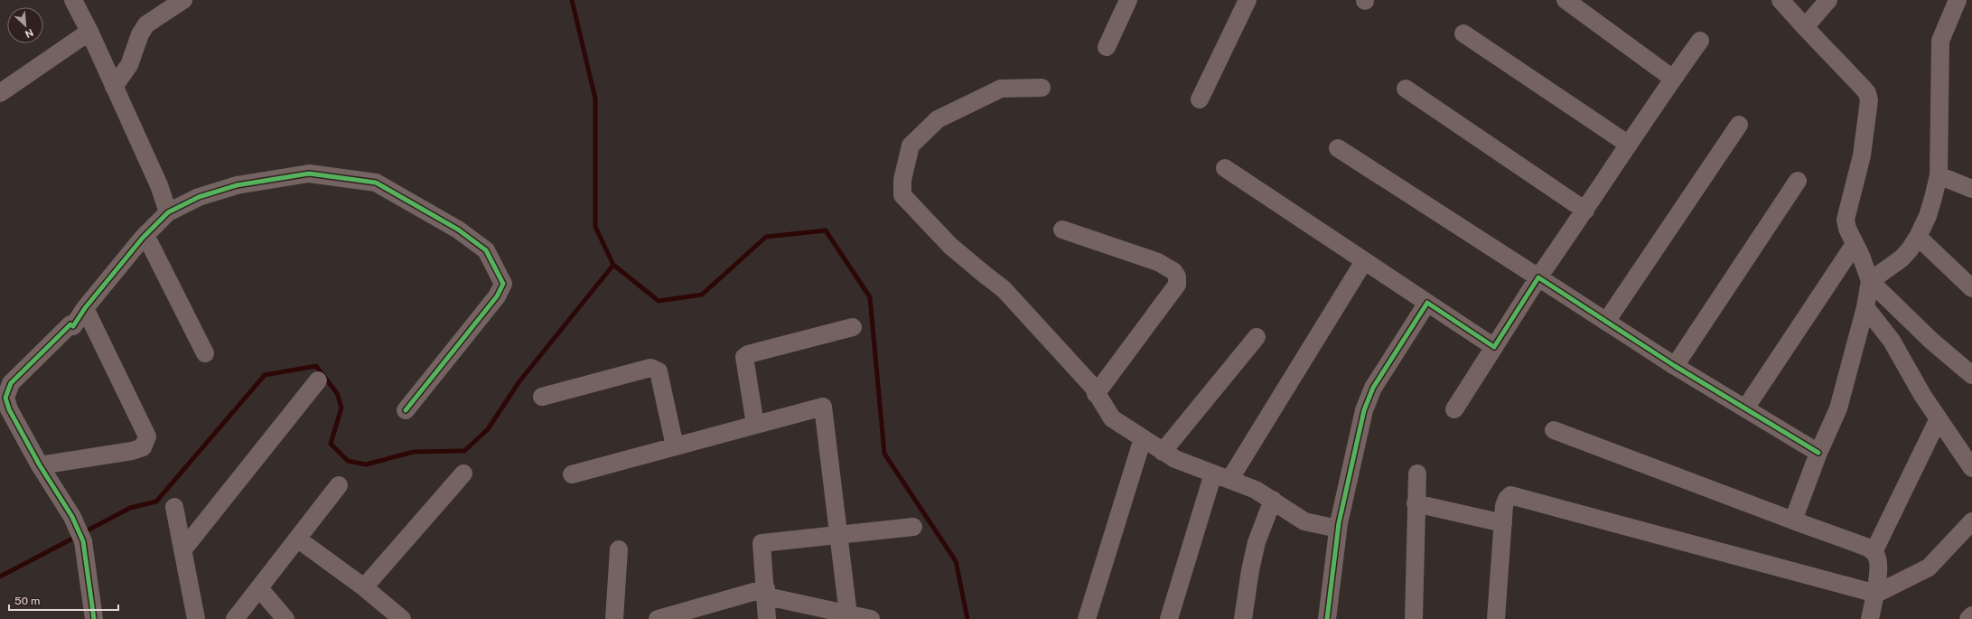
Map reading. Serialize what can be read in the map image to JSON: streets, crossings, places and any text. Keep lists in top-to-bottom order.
{
  "scale_bar": "50 m",
  "north": "bottom right"
}
